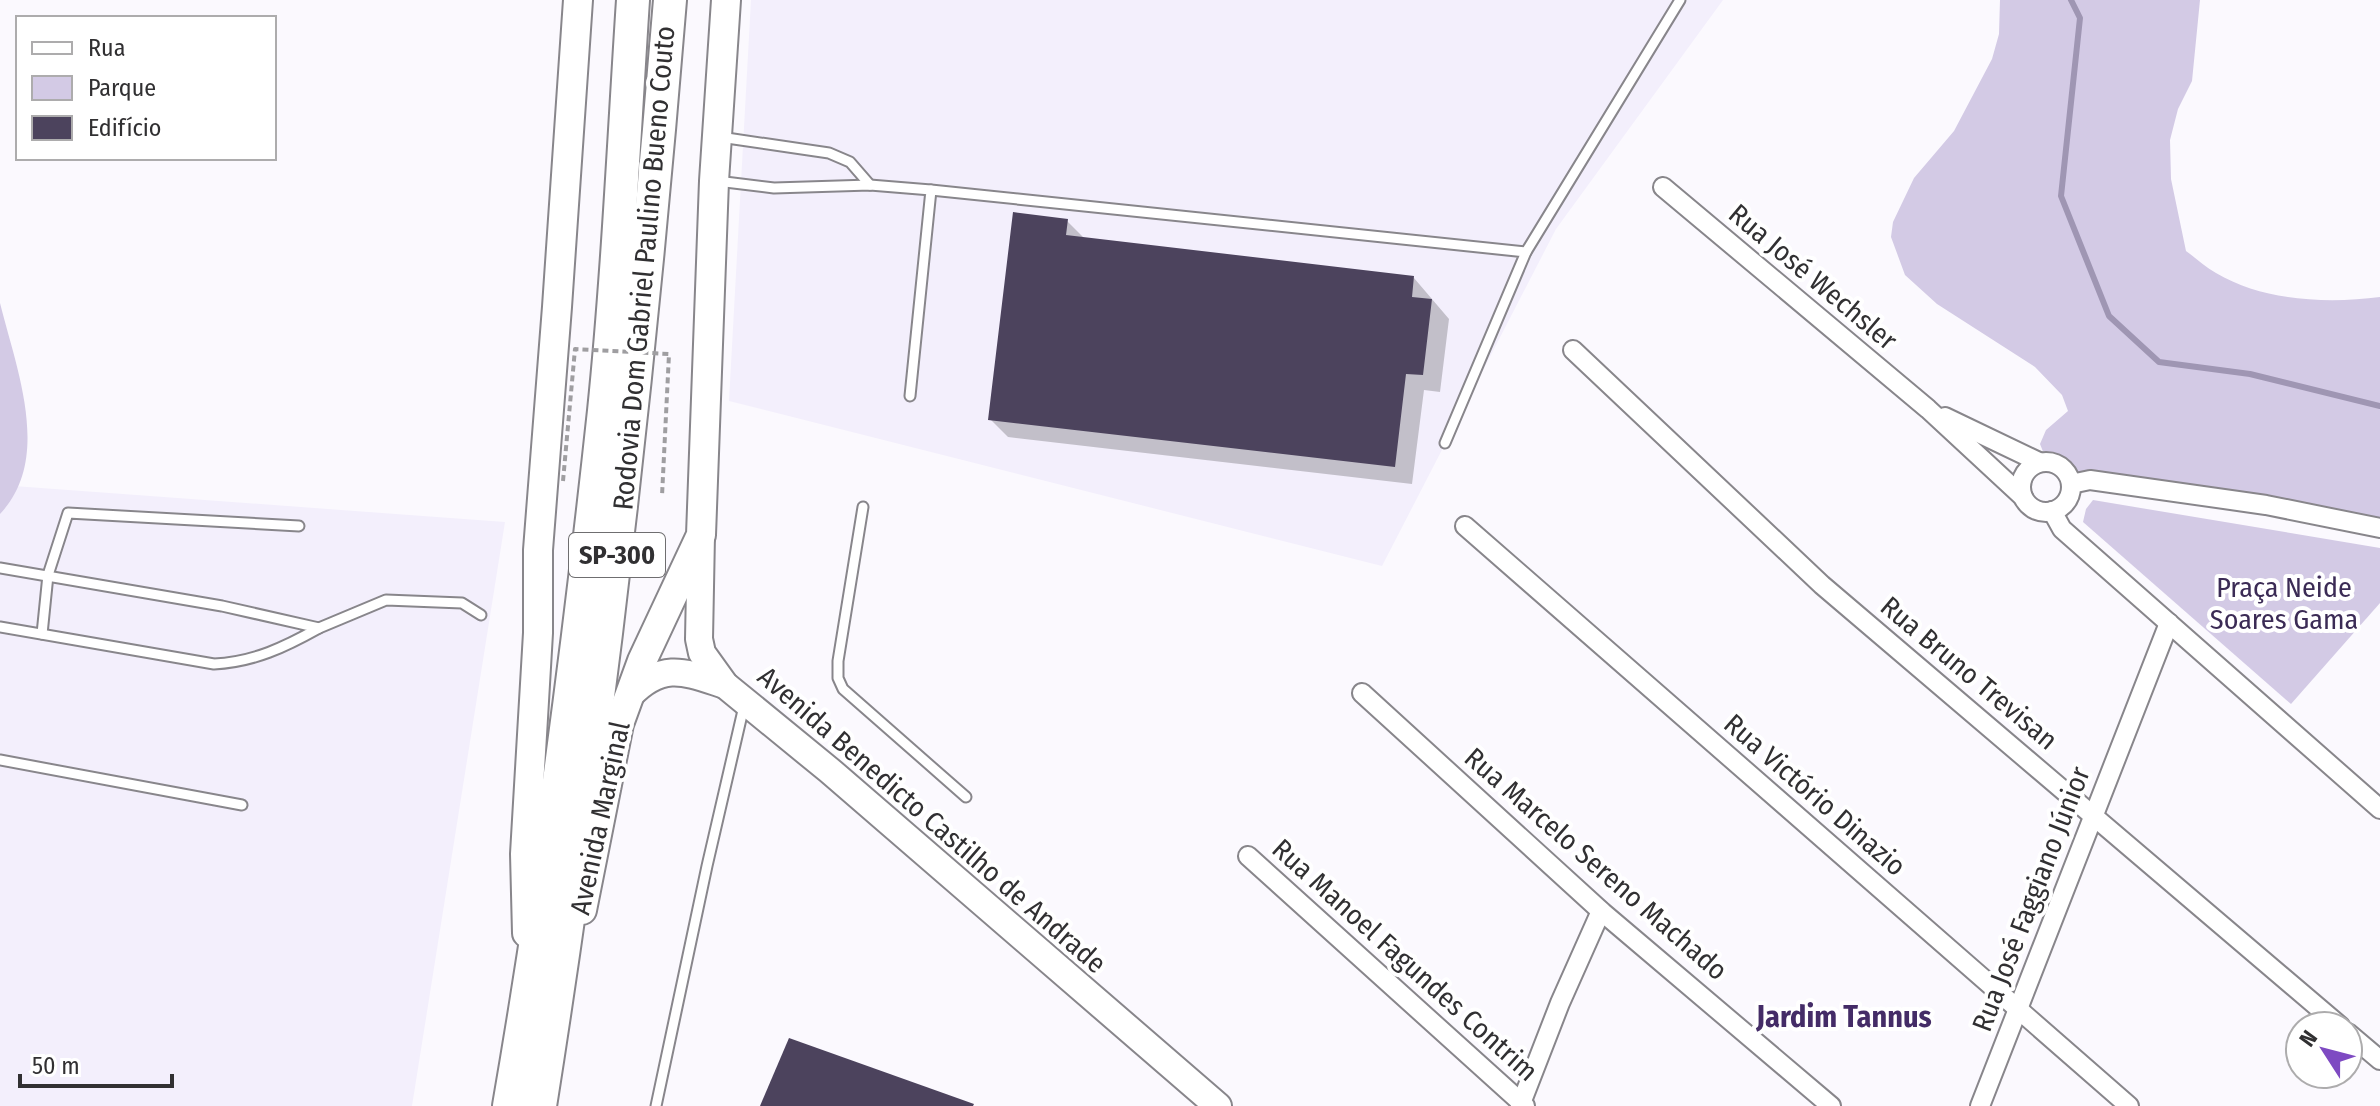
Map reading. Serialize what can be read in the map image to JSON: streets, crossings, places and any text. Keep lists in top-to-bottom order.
{
  "streets": {
    "highway": ["Rodovia Dom Gabriel Paulino Bueno Couto", "SP-300"],
    "main road": ["Avenida Marginal", "Avenida Benedicto Castilho de Andrade"],
    "street": [
      "Rua José Wechsler",
      "Rua Bruno Trevisan",
      "Rua Victório Dinazio",
      "Rua Marcelo Sereno Machado",
      "Rua José Faggiano Júnior",
      "Rua Manoel Fagundes Contrim"
    ]
  },
  "crossings": [
    ["Rodovia Dom Gabriel Paulino Bueno Couto", "Avenida Marginal"],
    ["Rua Bruno Trevisan", "Rua José Faggiano Júnior"],
    ["Rua Victório Dinazio", "Rua José Faggiano Júnior"],
    ["Avenida Marginal", "Avenida Benedicto Castilho de Andrade"]
  ],
  "districts": ["Jardim Tannus"],
  "parks": ["Praça Neide Soares Gama"],
  "legend": ["Rua", "Parque", "Edifício"],
  "scale_bar": "50 m",
  "north": "top left"
}
